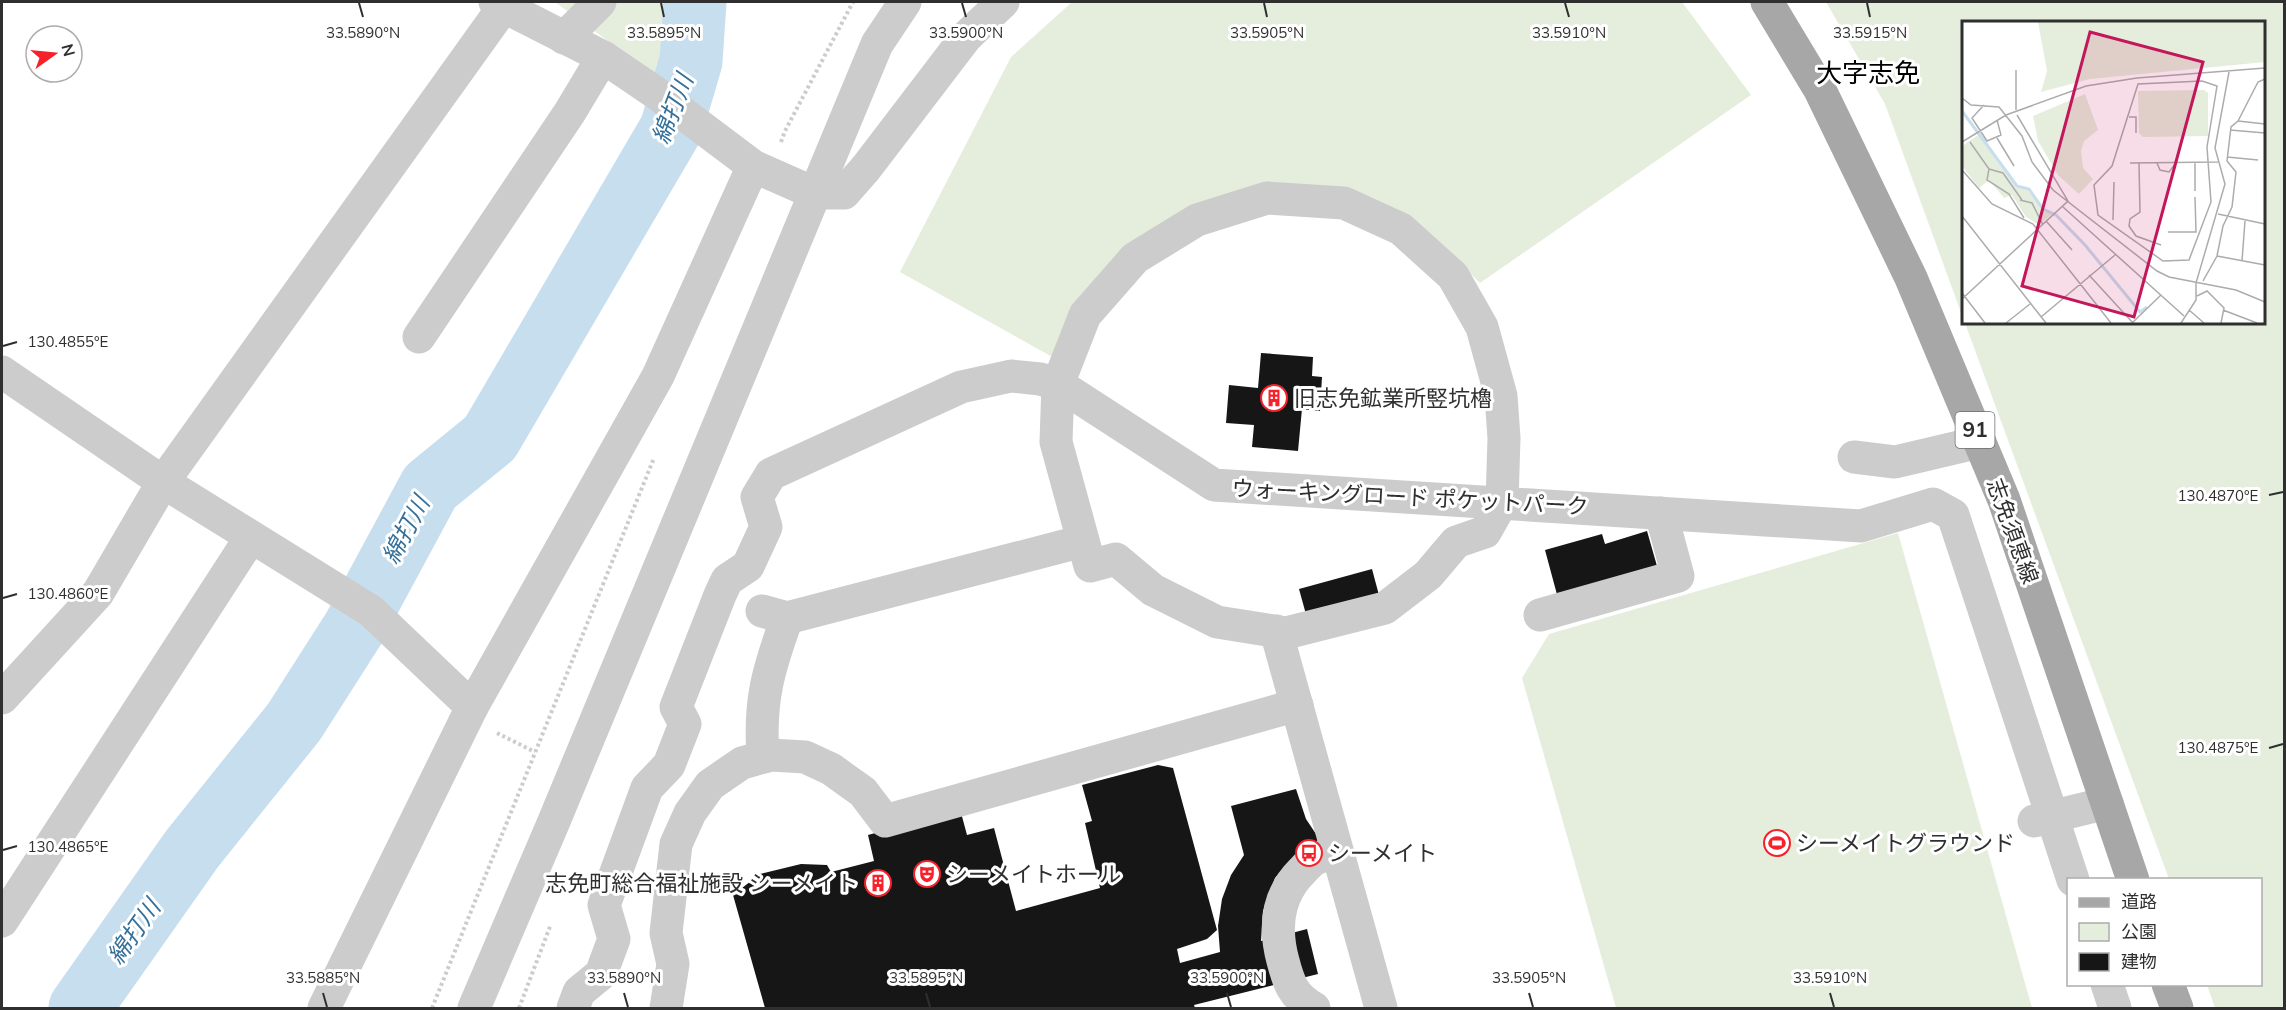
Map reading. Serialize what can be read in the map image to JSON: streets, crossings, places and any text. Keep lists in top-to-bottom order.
{
  "streets": {
    "main road": ["91", "志免須恵線"],
    "street": ["ウォーキングロード ポケットパーク"]
  },
  "districts": ["大字志免"],
  "water": ["綿打川"],
  "places": {
    "building": ["旧志免鉱業所竪坑櫓", "志免町総合福祉施設 シーメイト"],
    "sports": ["シーメイトグラウンド"],
    "bus stop": ["シーメイト"],
    "theatre": ["シーメイトホール"]
  },
  "legend": ["道路", "公園", "建物"],
  "north": "right",
  "coordinates": [
    "33.5890°N",
    "33.5895°N",
    "33.5900°N",
    "33.5905°N",
    "33.5910°N",
    "33.5915°N",
    "130.4855°E",
    "130.4870°E",
    "130.4860°E",
    "130.4875°E",
    "130.4865°E",
    "33.5885°N"
  ]
}
